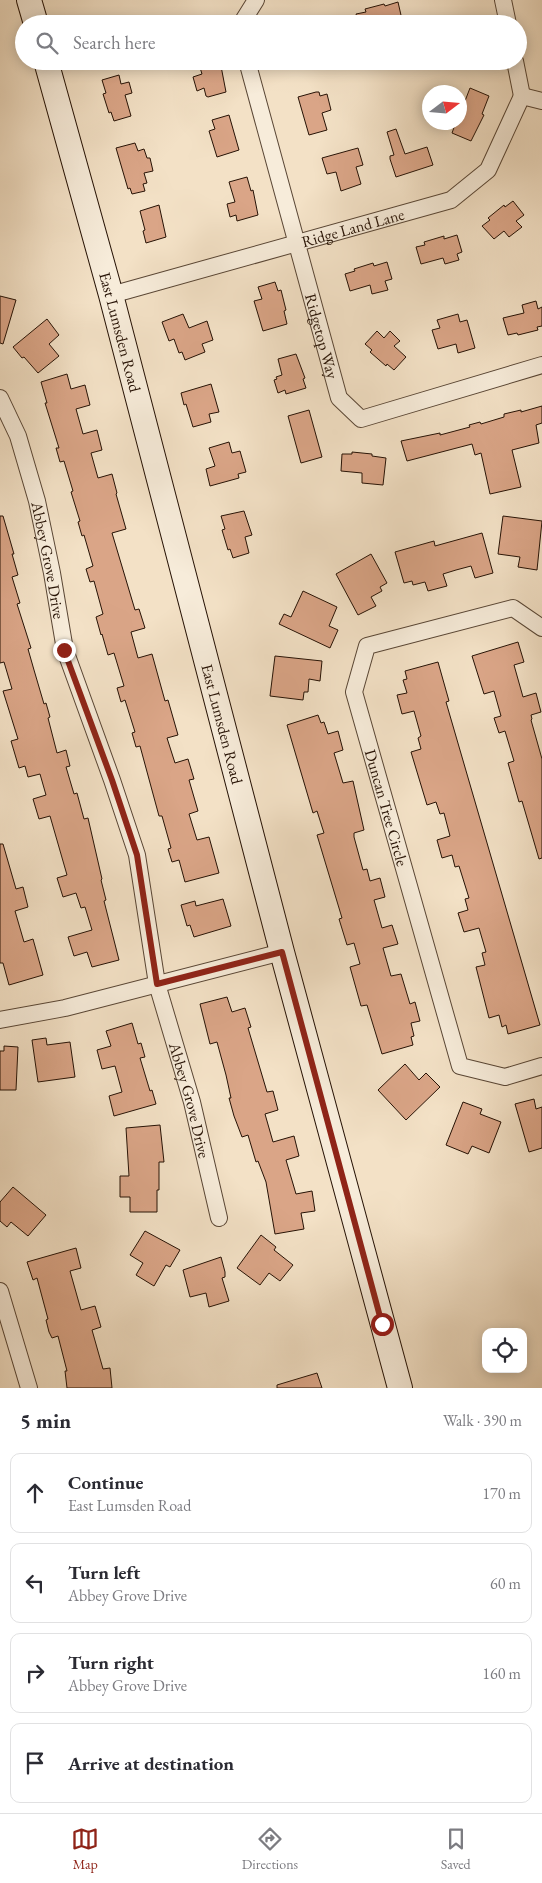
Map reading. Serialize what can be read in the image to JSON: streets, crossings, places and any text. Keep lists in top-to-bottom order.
{
  "streets": {
    "street": [
      "Ridge Land Lane",
      "East Lumsden Road",
      "Ridgetop Way",
      "Abbey Grove Drive",
      "Duncan Tree Circle"
    ]
  },
  "crossings": [
    ["Ridge Land Lane", "East Lumsden Road"],
    ["Ridge Land Lane", "Ridgetop Way"]
  ],
  "north": "right",
  "page": {
    "search": "Search here",
    "heading": ["5 min", "Walk · 390 m"],
    "list": [
      ["Continue", "East Lumsden Road", "170 m"],
      ["Turn left", "Abbey Grove Drive", "60 m"],
      ["Turn right", "Abbey Grove Drive", "160 m"],
      "Arrive at destination"
    ],
    "nav": ["Map", "Directions", "Saved"]
  }
}
